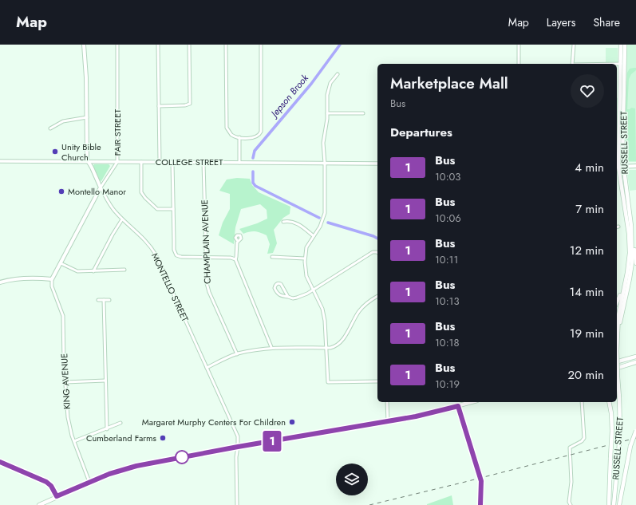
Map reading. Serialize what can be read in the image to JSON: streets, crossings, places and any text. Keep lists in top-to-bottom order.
{
  "streets": {
    "main road": ["FAIR STREET", "RUSSELL STREET", "MONTELLO STREET"],
    "street": ["COLLEGE STREET", "CHAMPLAIN AVENUE", "KING AVENUE"]
  },
  "crossings": [
    ["FAIR STREET", "COLLEGE STREET"],
    ["FAIR STREET", "MONTELLO STREET"],
    ["FAIR STREET", "KING AVENUE"],
    ["COLLEGE STREET", "CHAMPLAIN AVENUE"],
    ["COLLEGE STREET", "MONTELLO STREET"]
  ],
  "water": ["Jepson Brook"],
  "places": [
    "Unity Bible Church",
    "Montello Manor",
    "Margaret Murphy Centers For Children",
    "Cumberland Farms"
  ],
  "lines": ["bus line 1"],
  "page": {
    "header": "Map",
    "nav": ["Map", "Layers", "Share"],
    "on_map": "1",
    "heading": [
      ["Marketplace Mall", "Bus"],
      "Departures"
    ],
    "list": [
      {
        "mark": "1",
        "name": "Bus",
        "note": "10:03",
        "value": "4 min"
      },
      {
        "mark": "1",
        "name": "Bus",
        "note": "10:06",
        "value": "7 min"
      },
      {
        "mark": "1",
        "name": "Bus",
        "note": "10:11",
        "value": "12 min"
      },
      {
        "mark": "1",
        "name": "Bus",
        "note": "10:13",
        "value": "14 min"
      },
      {
        "mark": "1",
        "name": "Bus",
        "note": "10:18",
        "value": "19 min"
      },
      {
        "mark": "1",
        "name": "Bus",
        "note": "10:19",
        "value": "20 min"
      }
    ]
  }
}
